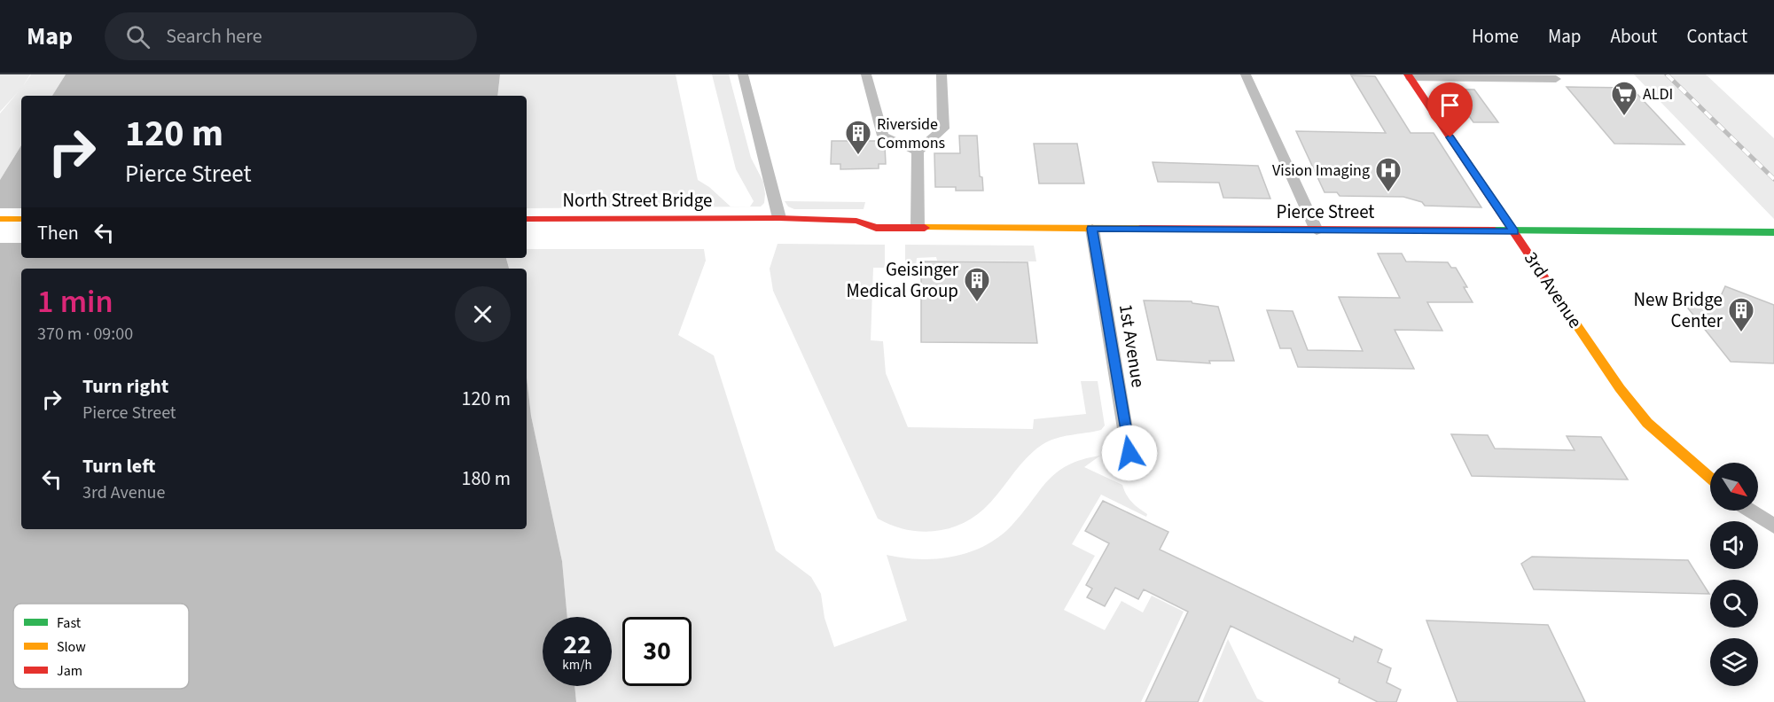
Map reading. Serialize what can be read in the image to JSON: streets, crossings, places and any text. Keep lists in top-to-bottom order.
{
  "streets": {
    "main road": ["North Street Bridge", "Pierce Street", "3rd Avenue"],
    "street": ["1st Avenue"]
  },
  "crossings": [
    ["North Street Bridge", "Pierce Street"],
    ["Pierce Street", "3rd Avenue"],
    ["Pierce Street", "1st Avenue"]
  ],
  "places": {
    "supermarket": ["ALDI"],
    "building": ["Riverside Commons", "Geisinger Medical Group", "New Bridge Center"],
    "hospital": ["Vision Imaging"]
  },
  "legend": ["Fast", "Slow", "Jam"],
  "north": "bottom right",
  "page": {
    "header": "Map",
    "search": "Search here",
    "nav": [
      "Home",
      "Map",
      "About",
      "Contact"
    ],
    "turn": ["120 m", "Pierce Street"],
    "then": "Then",
    "heading": ["1 min", "370 m · 09:00"],
    "list": [
      {
        "name": "Turn right",
        "note": "Pierce Street",
        "value": "120 m"
      },
      {
        "name": "Turn left",
        "note": "3rd Avenue",
        "value": "180 m"
      }
    ],
    "speed": "22 km/h",
    "limit": "30"
  }
}
